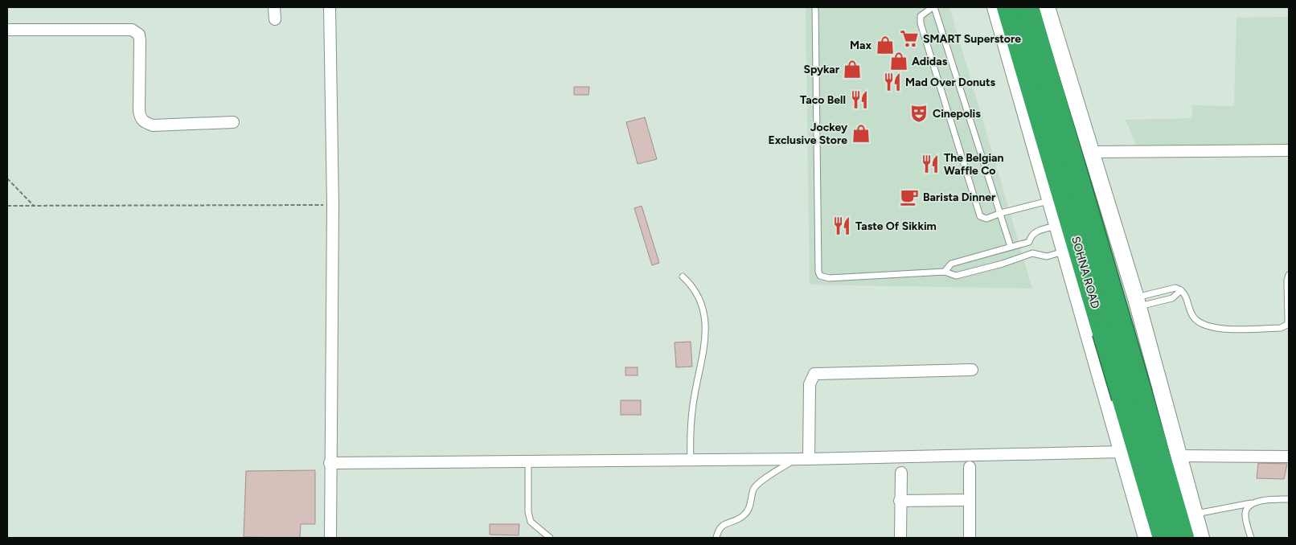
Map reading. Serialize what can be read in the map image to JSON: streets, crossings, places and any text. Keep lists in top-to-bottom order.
{
  "streets": {
    "highway": ["SOHNA ROAD"]
  },
  "places": {
    "supermarket": ["SMART Superstore"],
    "shop": [
      "Max",
      "Adidas",
      "Spykar",
      "Jockey Exclusive Store"
    ],
    "restaurant": [
      "Mad Over Donuts",
      "Taco Bell",
      "The Belgian Waffle Co",
      "Taste Of Sikkim"
    ],
    "theatre": ["Cinepolis"],
    "cafe": ["Barista Dinner"]
  }
}
